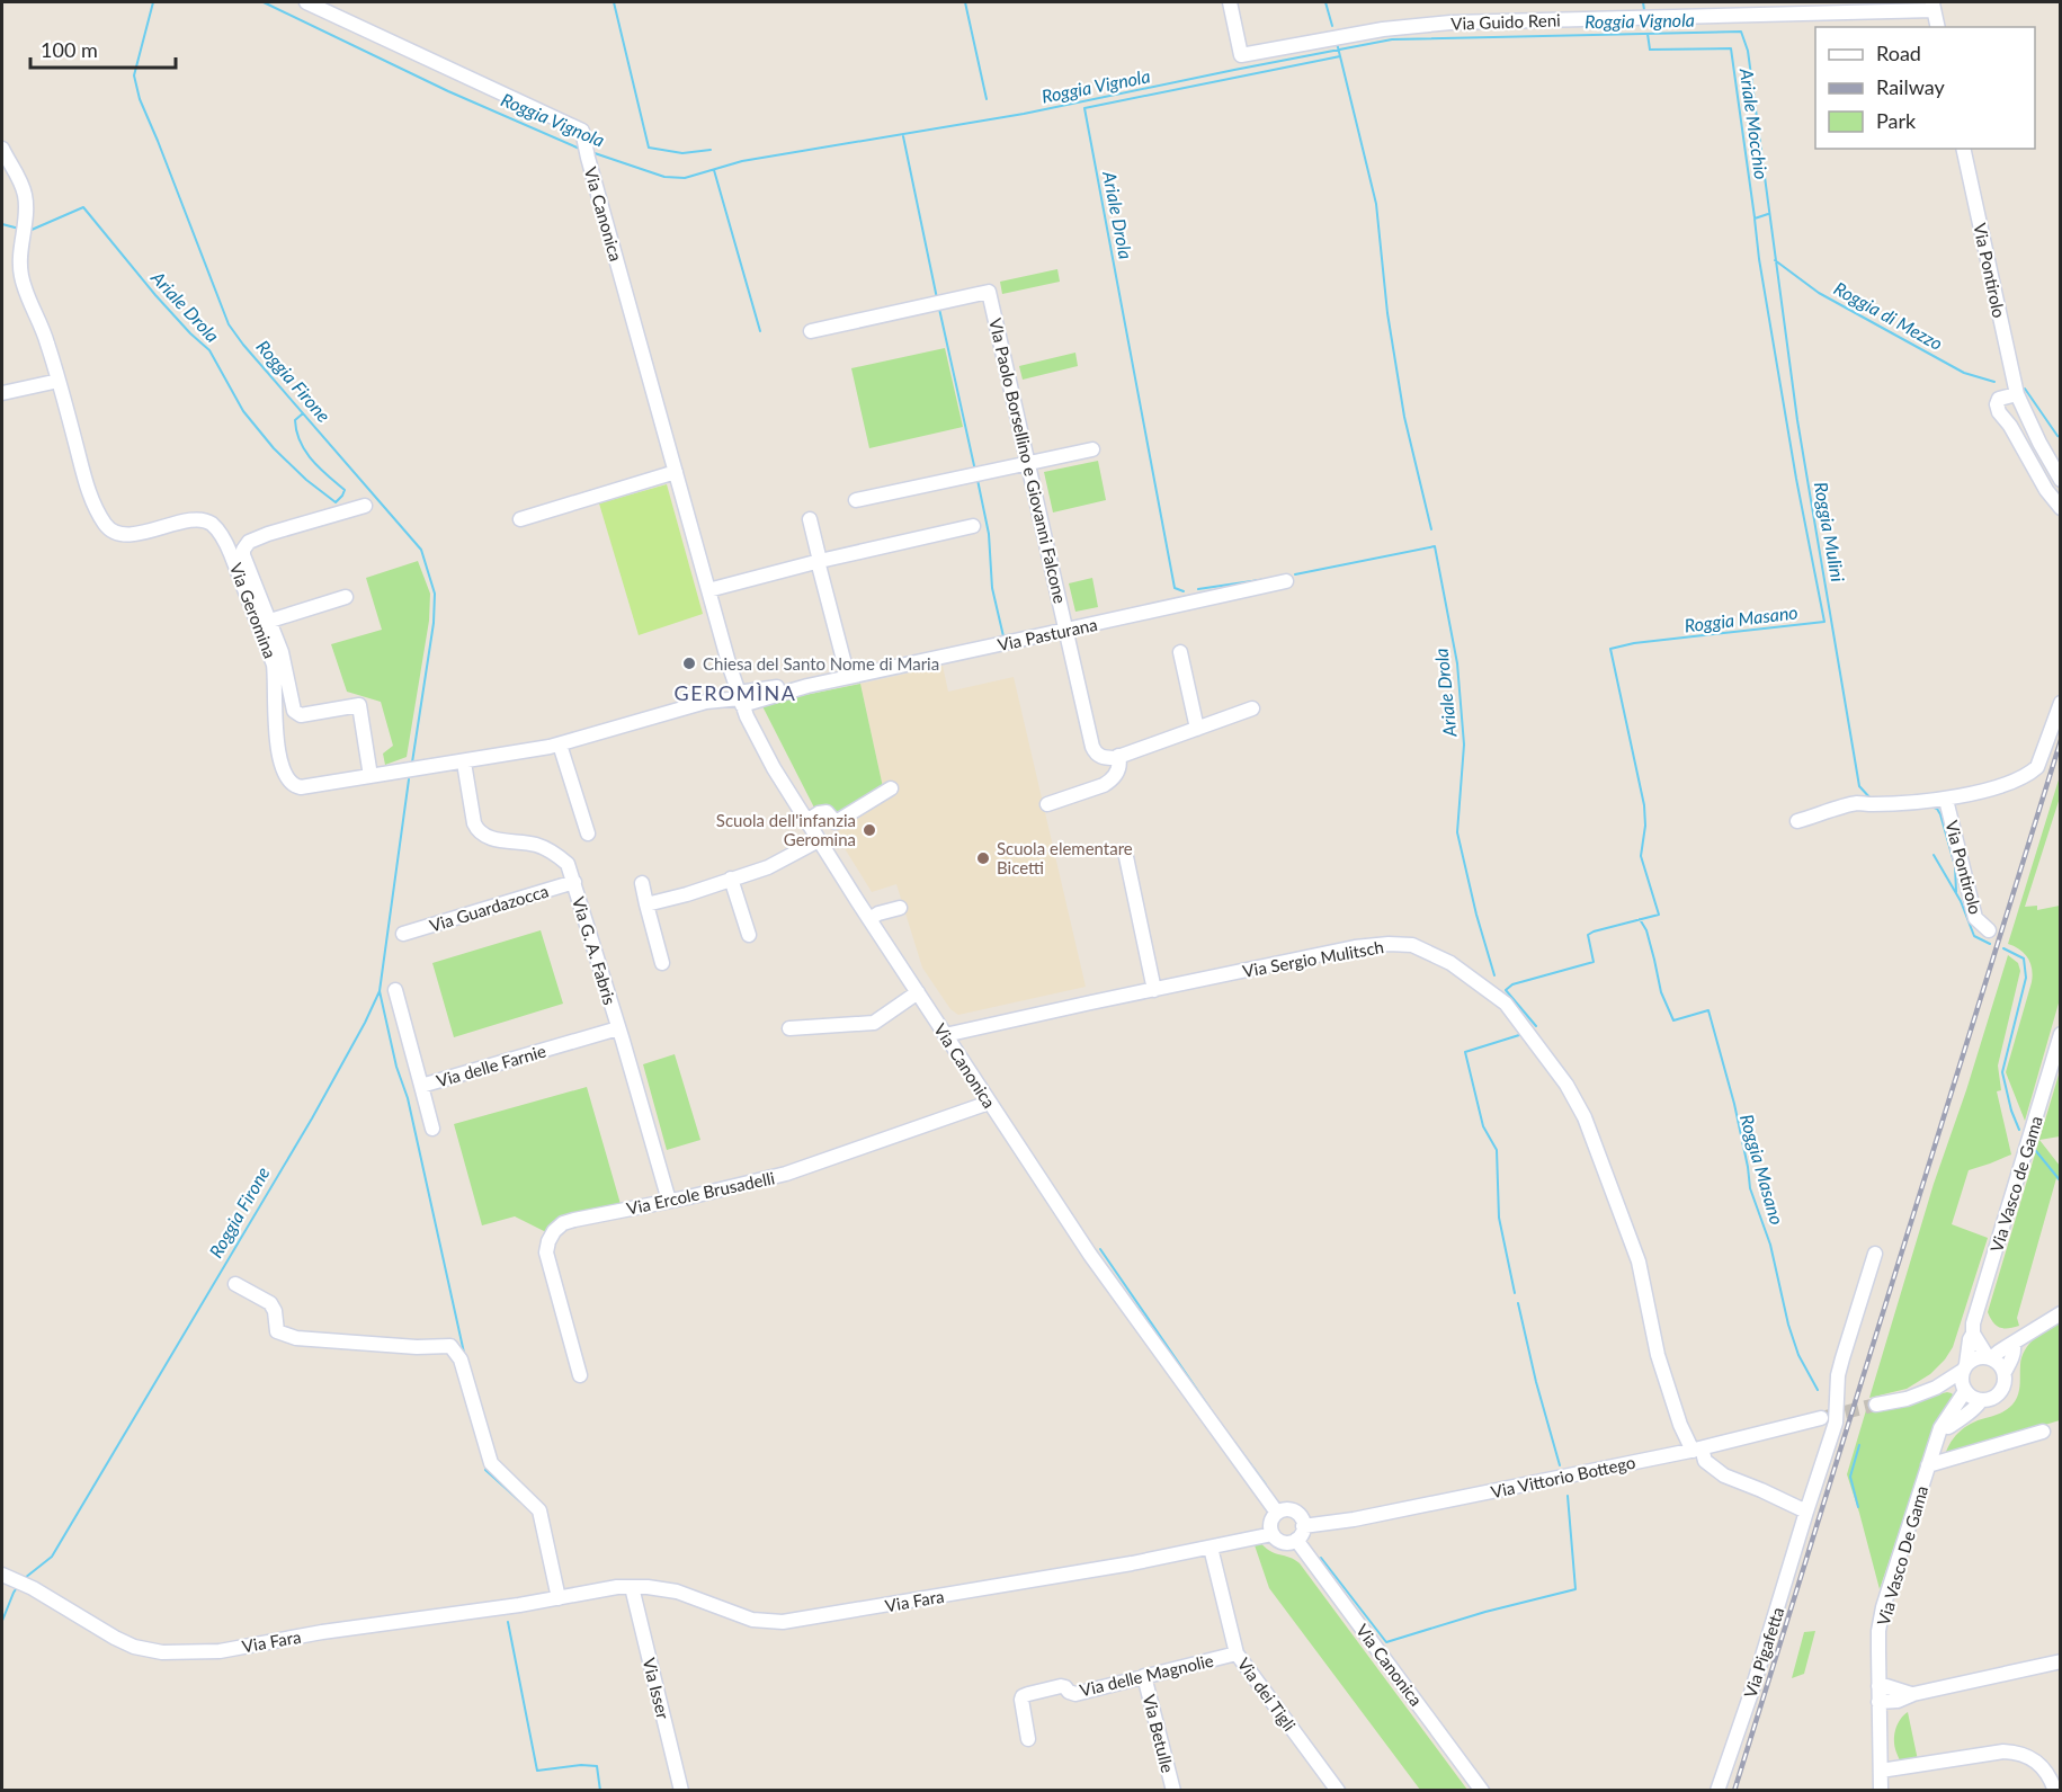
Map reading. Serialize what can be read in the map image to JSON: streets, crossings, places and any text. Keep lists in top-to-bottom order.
{
  "streets": {
    "street": [
      "Via Guido Reni",
      "Via Canonica",
      "Via Pontirolo",
      "VIa Paolo Borsellino e Giovanni Falcone",
      "Via Geromina",
      "Via Pasturana",
      "Via Guardazocca",
      "Via G. A. Fabris",
      "Via Sergio Mulitsch",
      "Via delle Farnie",
      "Via Vasco de Gama",
      "Via Ercole Brusadelli",
      "Via Vittorio Bottego",
      "Via Vasco De Gama",
      "Via Fara",
      "Via Pigafetta",
      "Via delle Magnolie",
      "Via Isser",
      "Via dei Tigli",
      "Via Betulle"
    ]
  },
  "crossings": [
    ["Via Canonica", "Via Geromina"],
    ["Via Canonica", "Via Pasturana"],
    ["Via Canonica", "Via Sergio Mulitsch"],
    ["Via Canonica", "Via Ercole Brusadelli"],
    ["Via Canonica", "Via Vittorio Bottego"],
    ["Via Canonica", "Via Fara"],
    ["VIa Paolo Borsellino e Giovanni Falcone", "Via Pasturana"],
    ["Via Geromina", "Via Pasturana"],
    ["Via Geromina", "Via G. A. Fabris"],
    ["Via Guardazocca", "Via G. A. Fabris"],
    ["Via G. A. Fabris", "Via delle Farnie"],
    ["Via G. A. Fabris", "Via Ercole Brusadelli"],
    ["Via Sergio Mulitsch", "Via Vittorio Bottego"],
    ["Via Vasco de Gama", "Via Vasco De Gama"],
    ["Via Vittorio Bottego", "Via Fara"],
    ["Via Fara", "Via Isser"],
    ["Via Fara", "Via dei Tigli"],
    ["Via delle Magnolie", "Via dei Tigli"],
    ["Via delle Magnolie", "Via Betulle"]
  ],
  "districts": ["GEROMÌNA"],
  "water": [
    "Roggia Vignola",
    "Ariale Mocchio",
    "Ariale Drola",
    "Roggia di Mezzo",
    "Roggia Firone",
    "Roggia Mulini",
    "Roggia Masano"
  ],
  "places": ["Chiesa del Santo Nome di Maria", "Scuola dell'infanzia Geromina", "Scuola elementare Bicetti"],
  "legend": ["Road", "Railway", "Park"],
  "scale_bar": "100 m"
}
